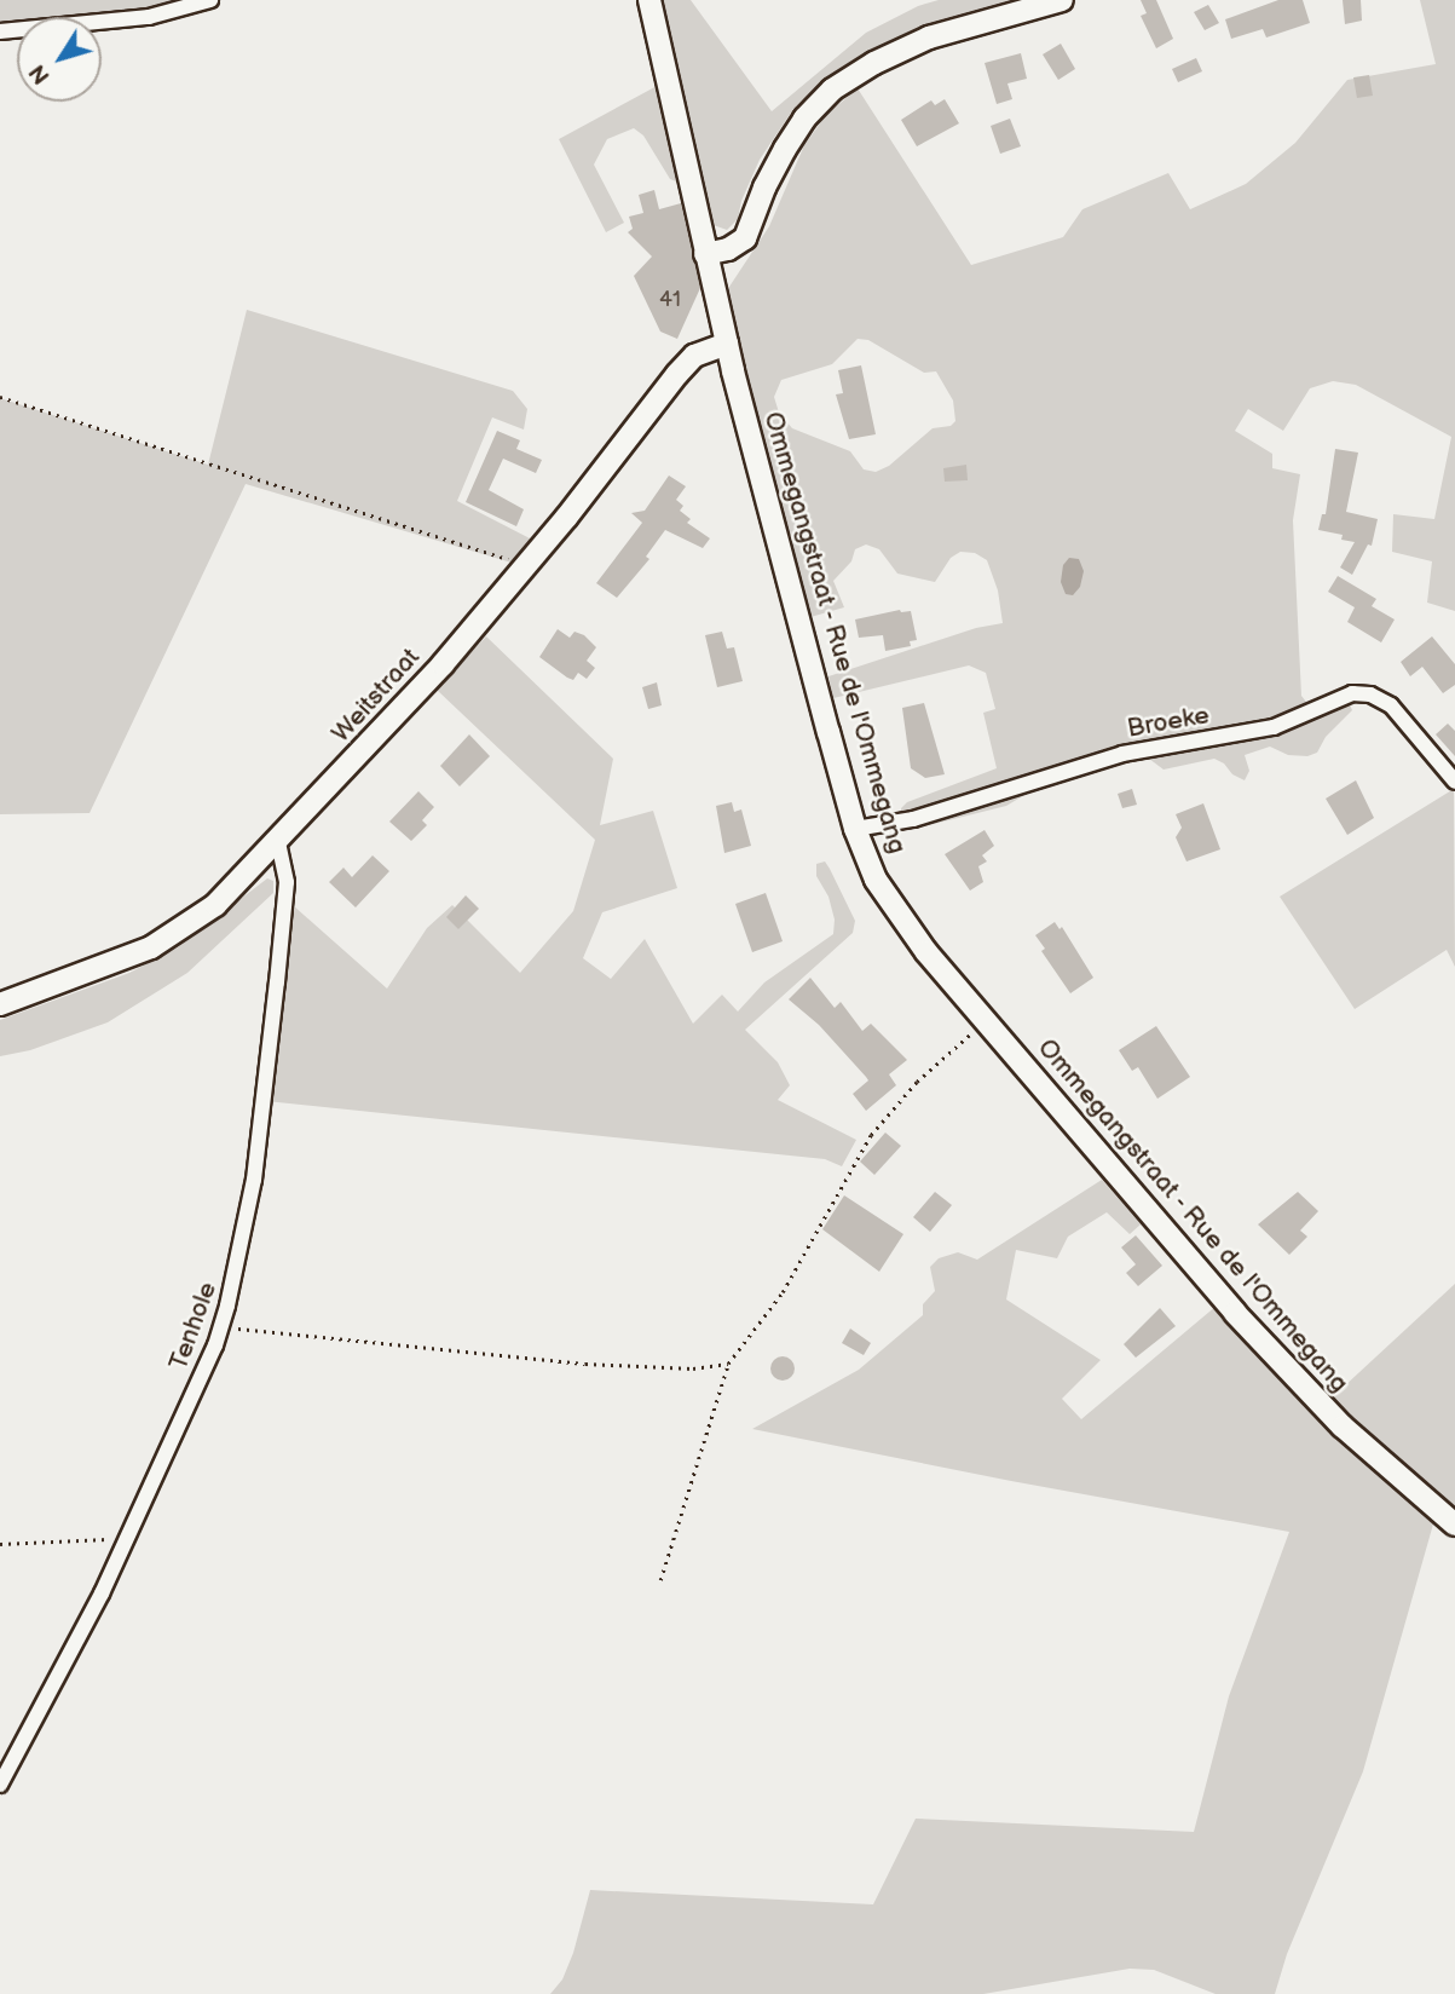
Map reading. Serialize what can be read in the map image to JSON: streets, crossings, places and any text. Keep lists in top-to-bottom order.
{
  "streets": {
    "main road": ["Ommegangstraat - Rue de l'Ommegang", "Weitstraat"],
    "street": ["Broeke", "Tenhole"]
  },
  "crossings": [
    ["Ommegangstraat - Rue de l'Ommegang", "Weitstraat"],
    ["Ommegangstraat - Rue de l'Ommegang", "Broeke"],
    ["Weitstraat", "Tenhole"]
  ],
  "house_numbers": ["41"],
  "north": "bottom left"
}
